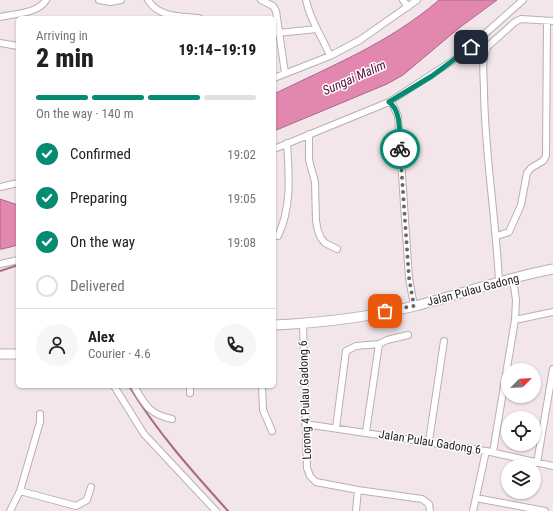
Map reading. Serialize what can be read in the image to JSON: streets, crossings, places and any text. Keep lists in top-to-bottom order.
{
  "streets": {
    "main road": ["Jalan Pulau Gadong"],
    "street": ["Lorong 4 Pulau Gadong 6", "Jalan Pulau Gadong 6"]
  },
  "crossings": [
    ["Jalan Pulau Gadong", "Lorong 4 Pulau Gadong 6"],
    ["Lorong 4 Pulau Gadong 6", "Jalan Pulau Gadong 6"]
  ],
  "water": ["Sungai Malim"],
  "north": "top right",
  "page": {
    "heading": ["2 min", "Arriving in", "19:14–19:19"],
    "panel": ["Alex", "Courier · 4.6"],
    "bar": "On the way · 140 m",
    "list": [
      ["Confirmed", "19:02"],
      ["Preparing", "19:05"],
      ["On the way", "19:08"],
      "Delivered"
    ]
  }
}
